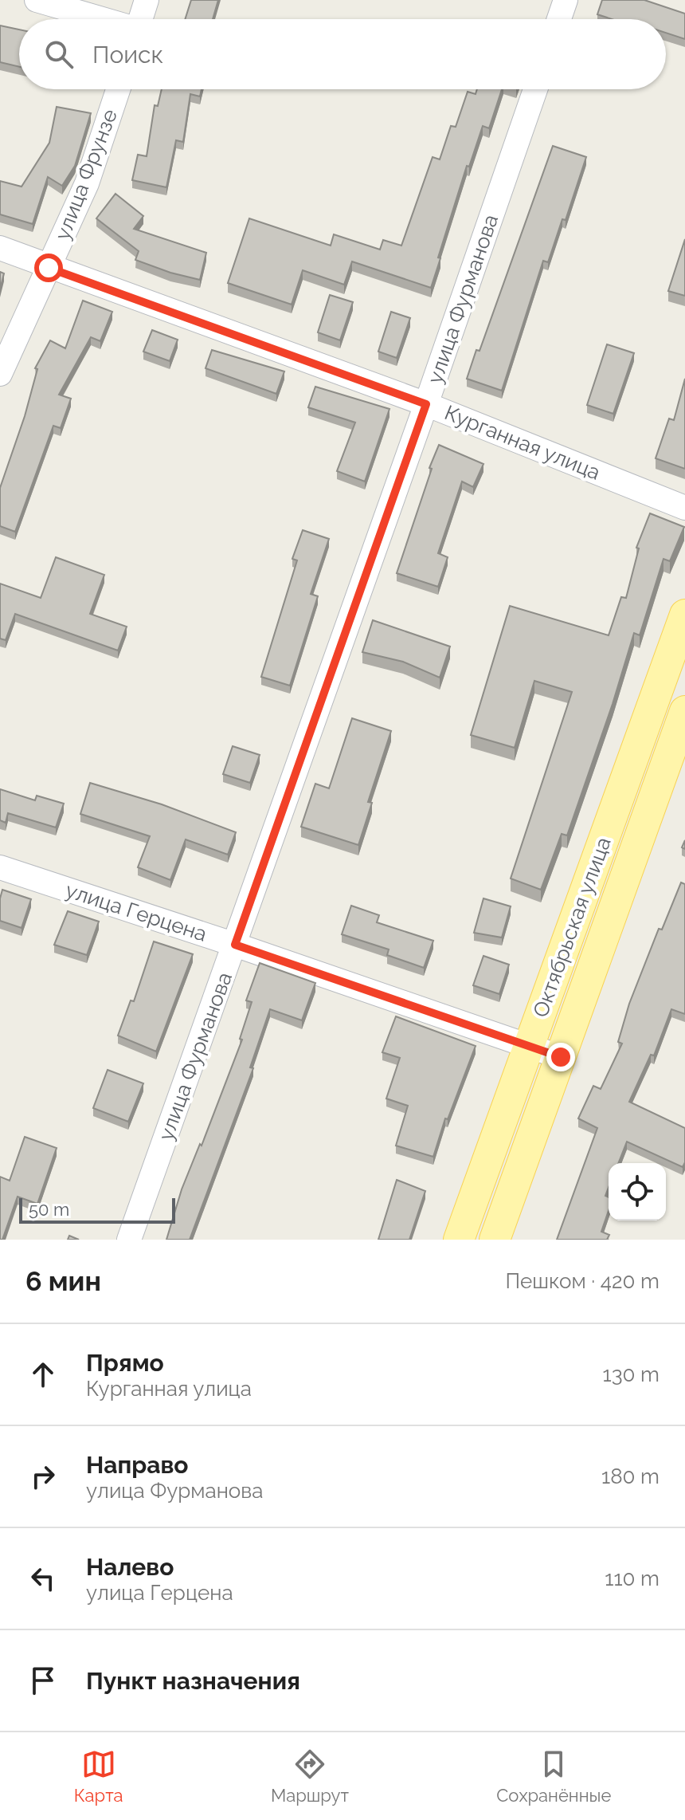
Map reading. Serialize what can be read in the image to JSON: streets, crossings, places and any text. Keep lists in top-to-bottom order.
{
  "streets": {
    "main road": ["Октябрьская улица"],
    "street": [
      "улица Фрунзе",
      "улица Фурманова",
      "Курганная улица",
      "улица Герцена"
    ]
  },
  "crossings": [
    ["улица Фрунзе", "Курганная улица"],
    ["улица Фурманова", "Курганная улица"],
    ["улица Фурманова", "улица Герцена"],
    ["улица Герцена", "Октябрьская улица"]
  ],
  "scale_bar": "50 m",
  "page": {
    "search": "Поиск",
    "scale": "50 m",
    "heading": ["6 мин", "Пешком · 420 m"],
    "list": [
      ["Прямо", "Курганная улица", "130 m"],
      ["Направо", "улица Фурманова", "180 m"],
      ["Налево", "улица Герцена", "110 m"],
      "Пункт назначения"
    ],
    "nav": ["Карта", "Маршрут", "Сохранённые"]
  }
}
